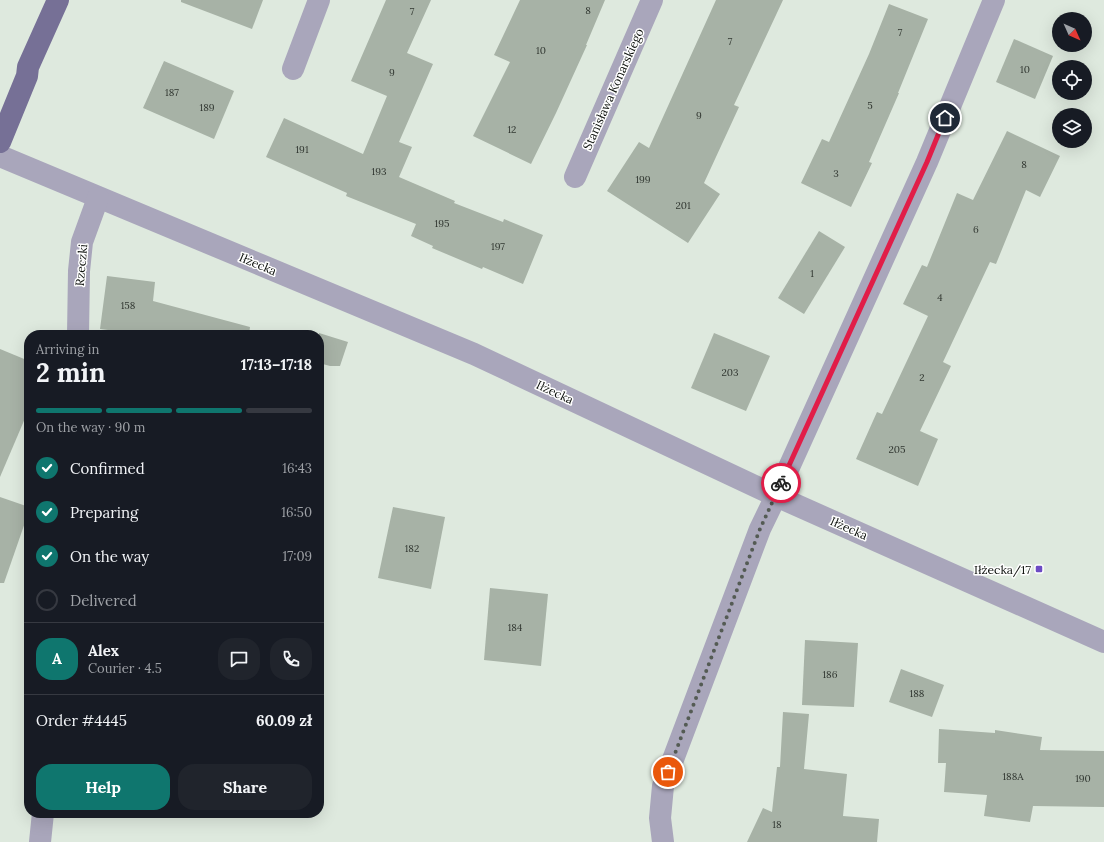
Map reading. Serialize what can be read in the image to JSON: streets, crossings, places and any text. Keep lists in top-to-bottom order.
{
  "streets": {
    "street": ["Stanisława Konarskiego", "Iłżecka", "Rzeczki"]
  },
  "crossings": [
    ["Iłżecka", "Rzeczki"]
  ],
  "places": {
    "transit": ["Iłżecka/17"]
  },
  "house_numbers": [
    "8",
    "7",
    "7",
    "7",
    "10",
    "10",
    "9",
    "187",
    "5",
    "189",
    "9",
    "12",
    "191",
    "8",
    "193",
    "3",
    "199",
    "201",
    "195",
    "6",
    "197",
    "1",
    "4",
    "158",
    "203",
    "2",
    "205",
    "182",
    "184",
    "186",
    "188",
    "188A",
    "190",
    "18"
  ],
  "north": "bottom right",
  "page": {
    "heading": ["2 min", "Arriving in", "17:13–17:18"],
    "panel": [
      "Alex",
      "Courier · 4.5",
      "Order #4445",
      "60.09 zł"
    ],
    "bar": "On the way · 90 m",
    "list": [
      ["Confirmed", "16:43"],
      ["Preparing", "16:50"],
      ["On the way", "17:09"],
      "Delivered"
    ],
    "round": "A",
    "buttons": ["Help", "Share"]
  }
}
